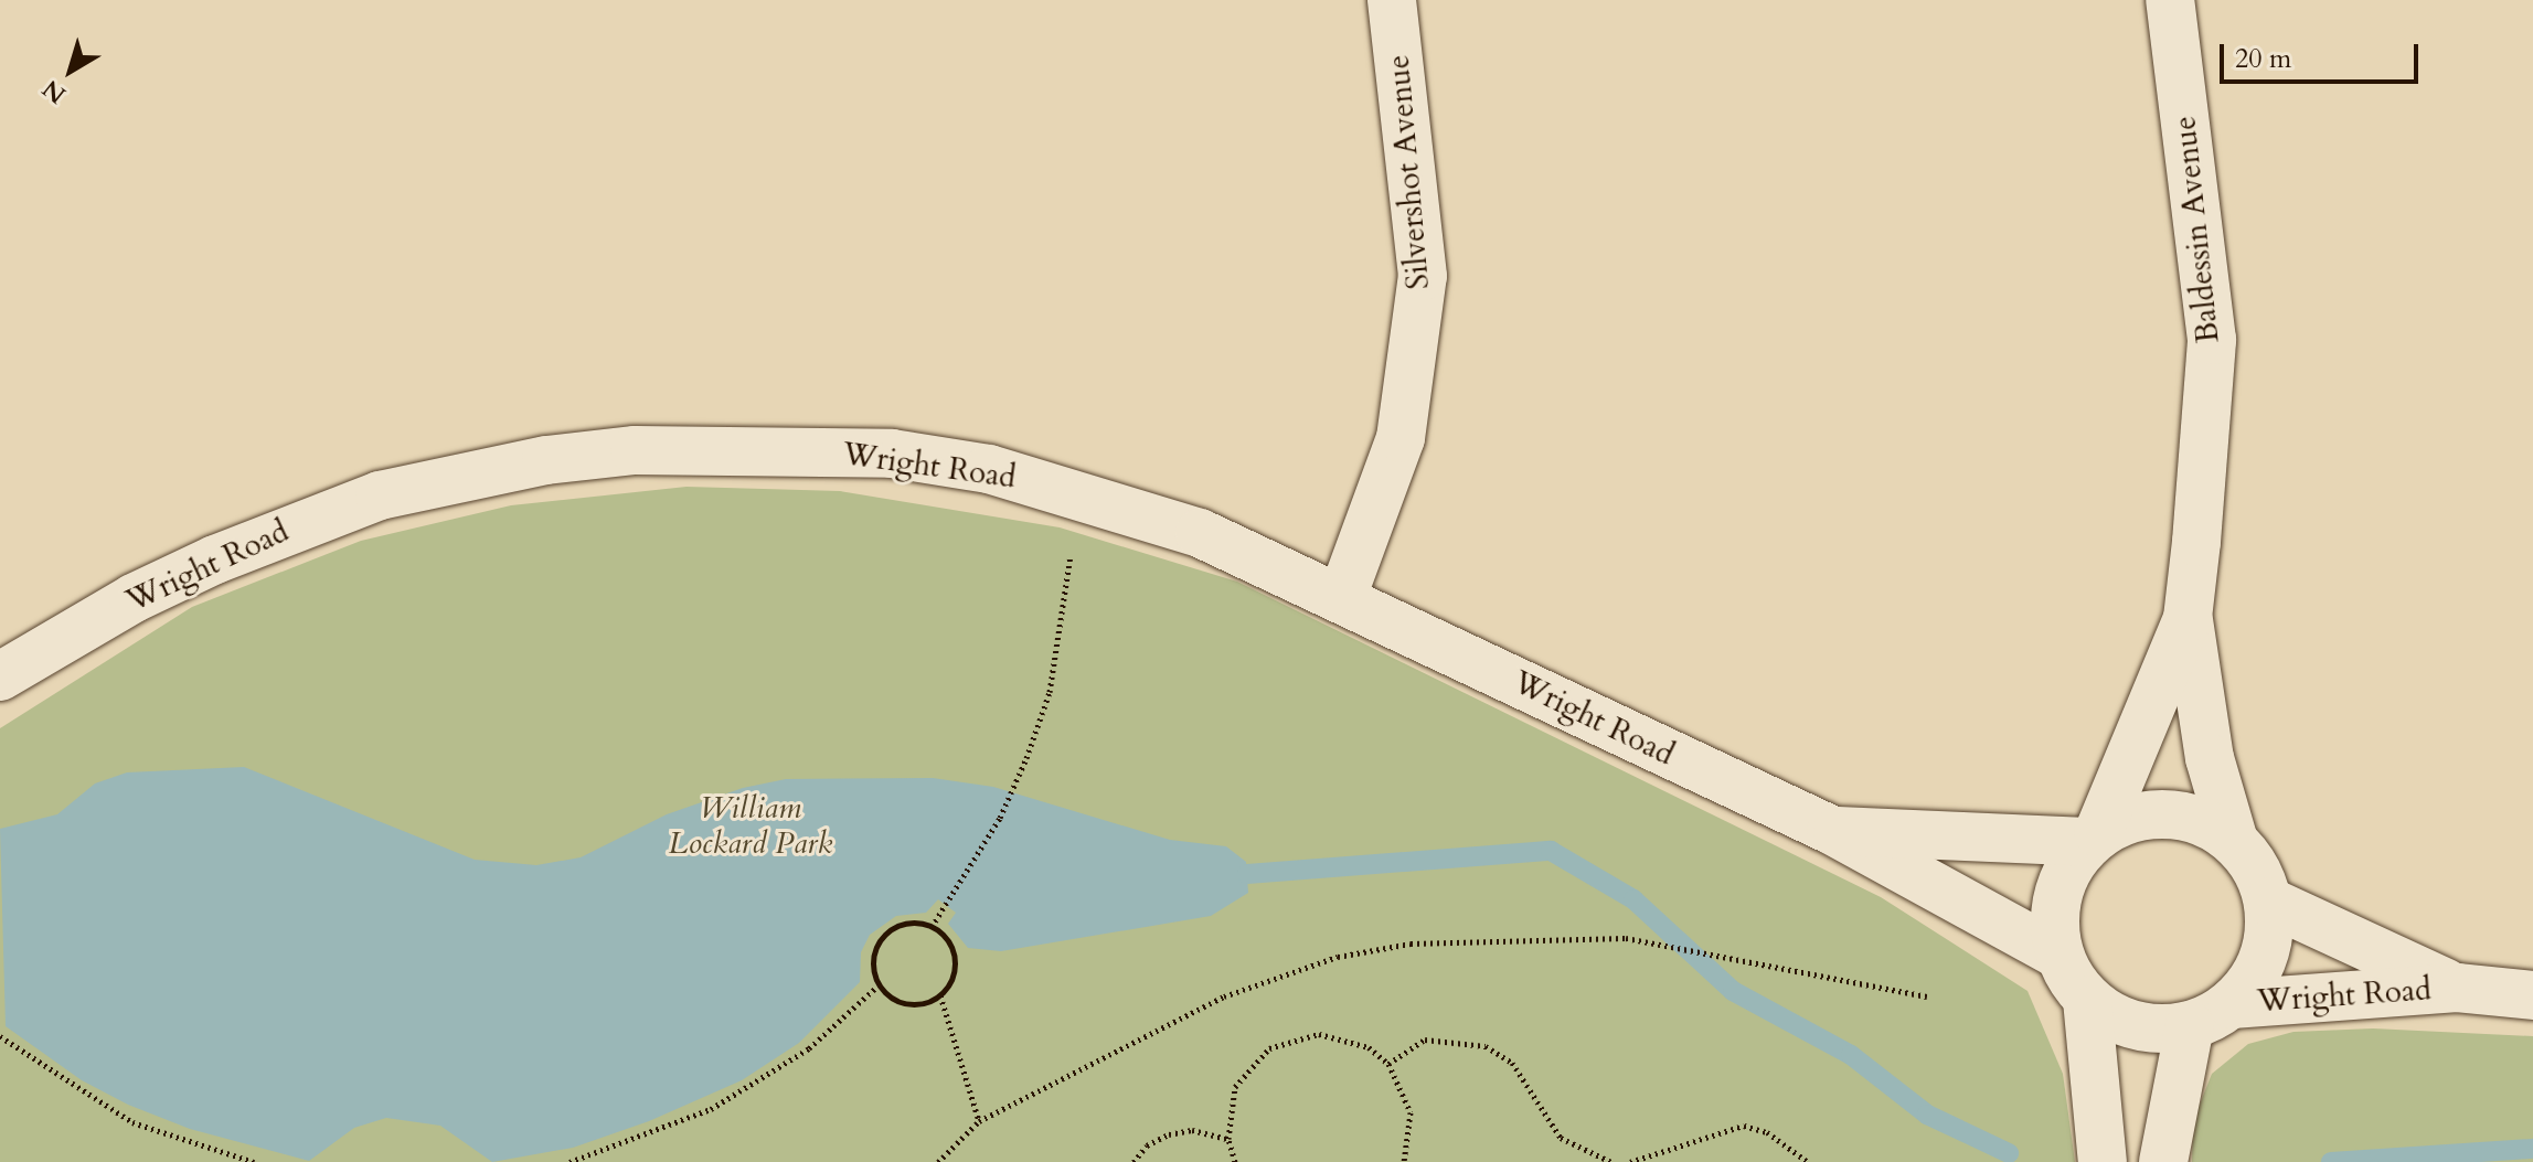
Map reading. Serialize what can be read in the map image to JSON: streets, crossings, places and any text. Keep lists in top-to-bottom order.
{
  "streets": {
    "street": ["Silvershot Avenue", "Baldessin Avenue", "Wright Road"]
  },
  "crossings": [
    ["Silvershot Avenue", "Wright Road"],
    ["Baldessin Avenue", "Wright Road"]
  ],
  "parks": ["William Lockard Park"],
  "scale_bar": "20 m",
  "north": "bottom left"
}
